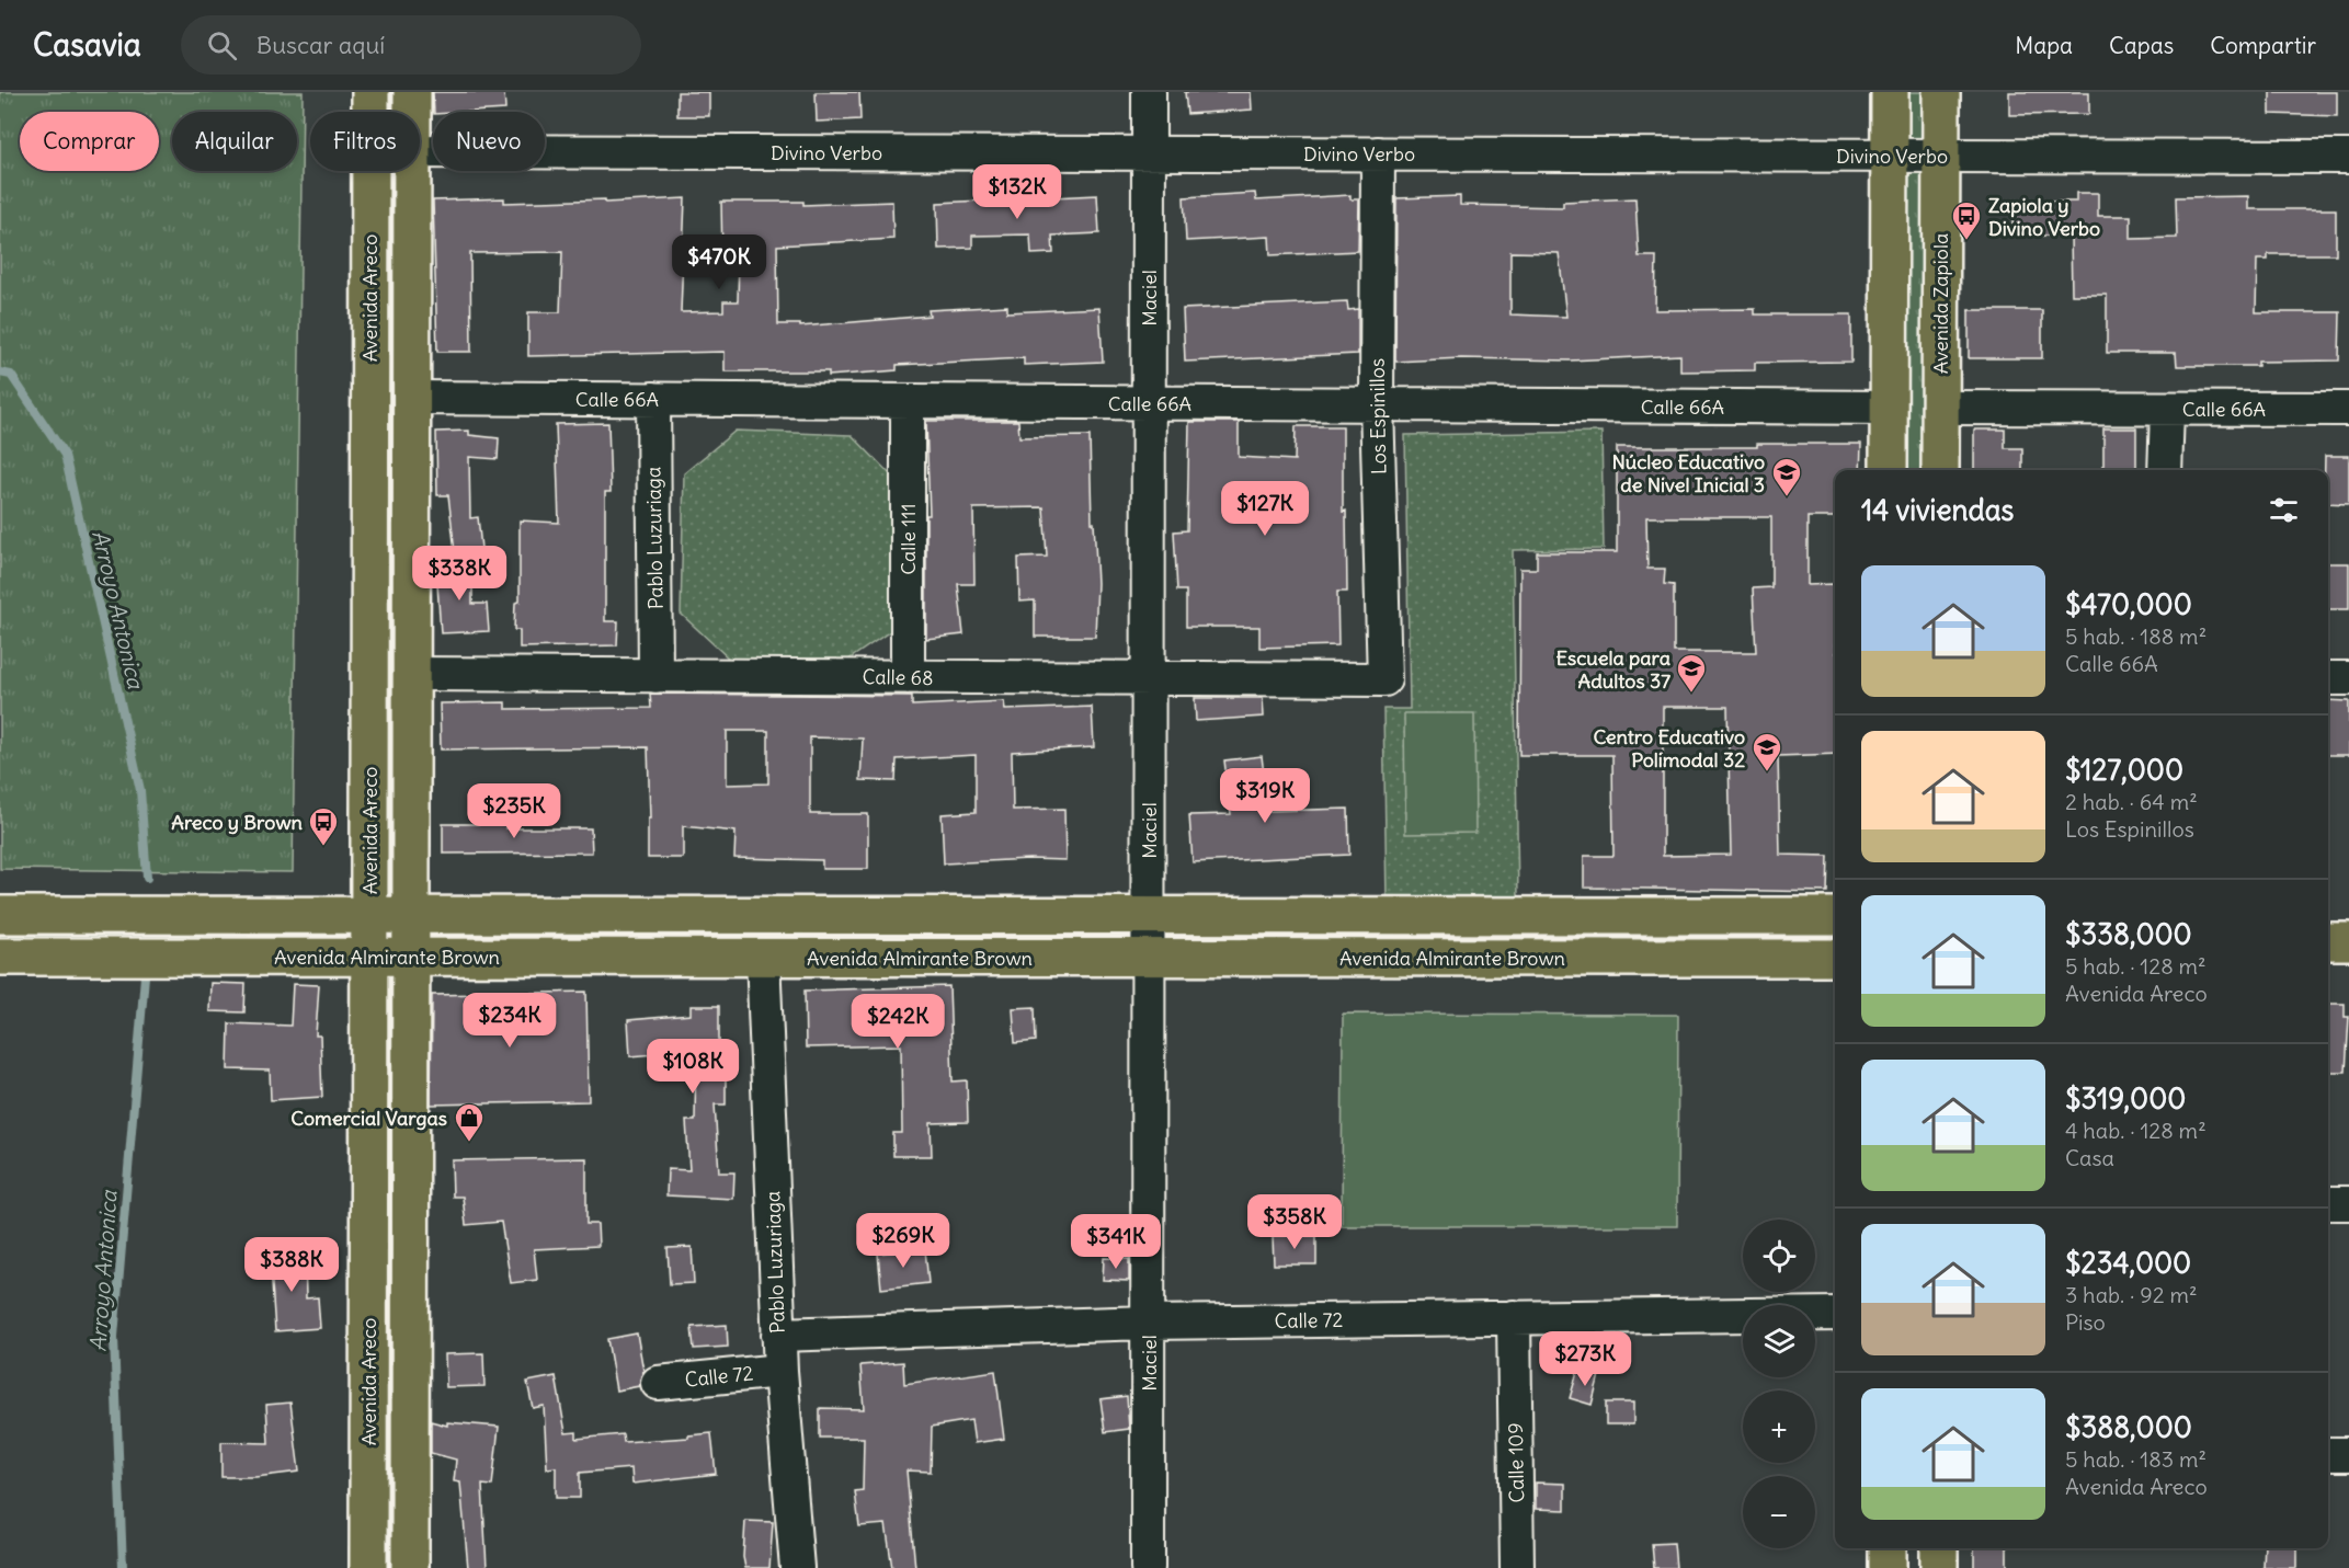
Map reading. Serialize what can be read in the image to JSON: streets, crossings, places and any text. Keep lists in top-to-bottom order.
{
  "streets": {
    "main road": ["Avenida Areco", "Avenida Zapiola", "Avenida Almirante Brown"],
    "street": [
      "Divino Verbo",
      "Maciel",
      "Calle 66A",
      "Los Espinillos",
      "Pablo Luzuriaga",
      "Calle 111",
      "Calle 68",
      "Calle 72",
      "Calle 109"
    ]
  },
  "crossings": [
    ["Divino Verbo", "Maciel"],
    ["Divino Verbo", "Avenida Zapiola"],
    ["Divino Verbo", "Los Espinillos"],
    ["Avenida Areco", "Calle 66A"],
    ["Avenida Areco", "Calle 68"],
    ["Avenida Areco", "Avenida Almirante Brown"],
    ["Maciel", "Calle 66A"],
    ["Maciel", "Calle 68"],
    ["Maciel", "Avenida Almirante Brown"],
    ["Maciel", "Calle 72"],
    ["Avenida Zapiola", "Calle 66A"],
    ["Calle 66A", "Los Espinillos"],
    ["Calle 66A", "Pablo Luzuriaga"],
    ["Calle 66A", "Calle 111"],
    ["Los Espinillos", "Calle 68"],
    ["Pablo Luzuriaga", "Calle 68"],
    ["Pablo Luzuriaga", "Avenida Almirante Brown"],
    ["Pablo Luzuriaga", "Calle 72"],
    ["Calle 111", "Calle 68"],
    ["Calle 72", "Calle 109"]
  ],
  "water": ["Arroyo Antonica"],
  "places": {
    "bus stop": ["Zapiola y Divino Verbo", "Areco y Brown"],
    "school or university": ["Núcleo Educativo de Nivel Inicial 3", "Escuela para Adultos 37", "Centro Educativo Polimodal 32"],
    "shop": ["Comercial Vargas"]
  },
  "page": {
    "header": "Casavia",
    "search": "Buscar aquí",
    "nav": ["Mapa", "Capas", "Compartir"],
    "chip": [
      "Comprar",
      "Alquilar",
      "Filtros",
      "Nuevo"
    ],
    "price": [
      "$132K",
      "$470K",
      "$127K",
      "$338K",
      "$319K",
      "$235K",
      "$234K",
      "$242K",
      "$108K",
      "$358K",
      "$269K",
      "$341K",
      "$388K",
      "$273K"
    ],
    "heading": "14 viviendas",
    "list": [
      {
        "name": "$470,000",
        "note": "5 hab. · 188 m² · Calle 66A"
      },
      {
        "name": "$127,000",
        "note": "2 hab. · 64 m² · Los Espinillos"
      },
      {
        "name": "$338,000",
        "note": "5 hab. · 128 m² · Avenida Areco"
      },
      {
        "name": "$319,000",
        "note": "4 hab. · 128 m² · Casa"
      },
      {
        "name": "$234,000",
        "note": "3 hab. · 92 m² · Piso"
      },
      {
        "name": "$388,000",
        "note": "5 hab. · 183 m² · Avenida Areco"
      }
    ],
    "map_buttons": ["+", "−"]
  }
}
